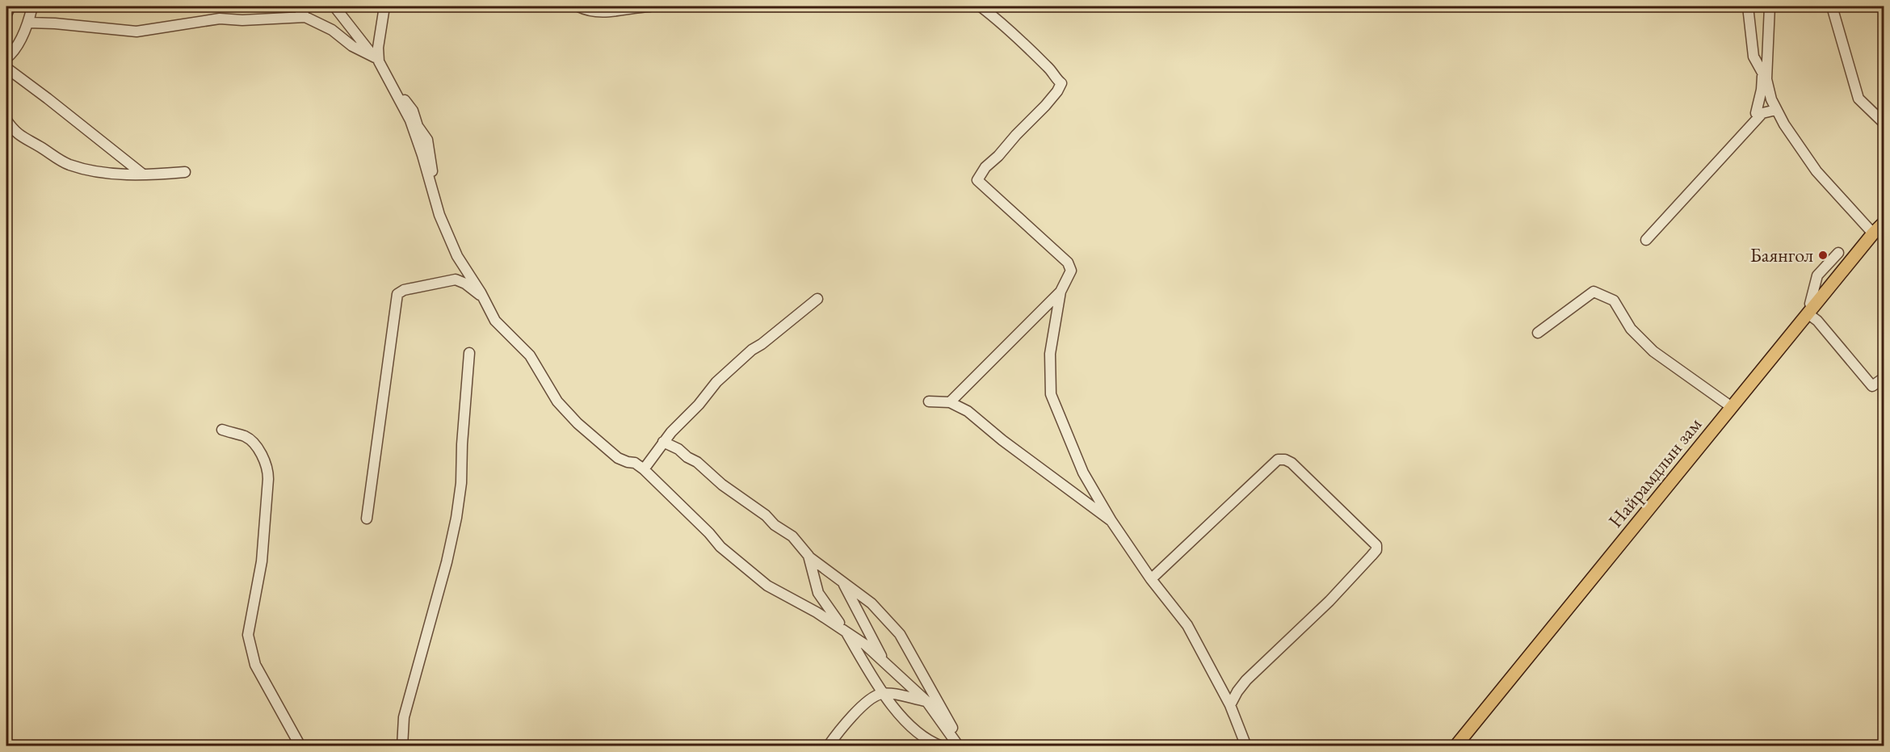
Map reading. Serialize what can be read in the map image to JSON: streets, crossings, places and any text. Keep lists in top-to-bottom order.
{
  "streets": {
    "main road": ["Найрамдлын зам"]
  },
  "places": ["Баянгол"]
}
